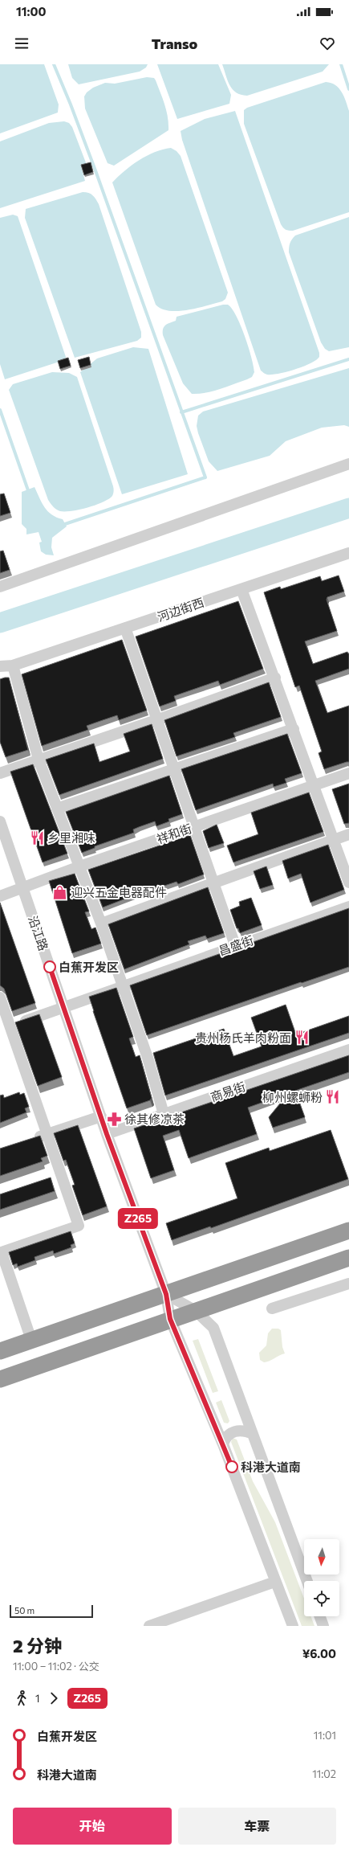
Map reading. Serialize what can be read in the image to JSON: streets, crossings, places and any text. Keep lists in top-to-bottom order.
{
  "streets": {
    "street": [
      "河边街西",
      "祥和街",
      "沿江路",
      "昌盛街",
      "商易街"
    ]
  },
  "crossings": [
    ["祥和街", "沿江路"],
    ["沿江路", "昌盛街"],
    ["沿江路", "商易街"]
  ],
  "places": {
    "restaurant": ["乡里湘味", "贵州杨氏羊肉粉面", "柳州螺蛳粉"],
    "shop": ["迎兴五金电器配件"],
    "other": ["白蕉开发区", "科港大道南"],
    "pharmacy": ["徐其修凉茶"]
  },
  "lines": ["bus line Z265"],
  "scale_bar": "50 m",
  "north": "bottom",
  "page": {
    "status": "11:00",
    "header": "Transo",
    "on_map": "Z265",
    "scale": "50 m",
    "heading": ["2 分钟", "11:00 – 11:02 · 公交", "¥6.00"],
    "legs": ["1", "Z265"],
    "list": [
      {
        "name": "白蕉开发区",
        "value": "11:01"
      },
      {
        "name": "科港大道南",
        "value": "11:02"
      }
    ],
    "buttons": ["开始", "车票"]
  }
}
